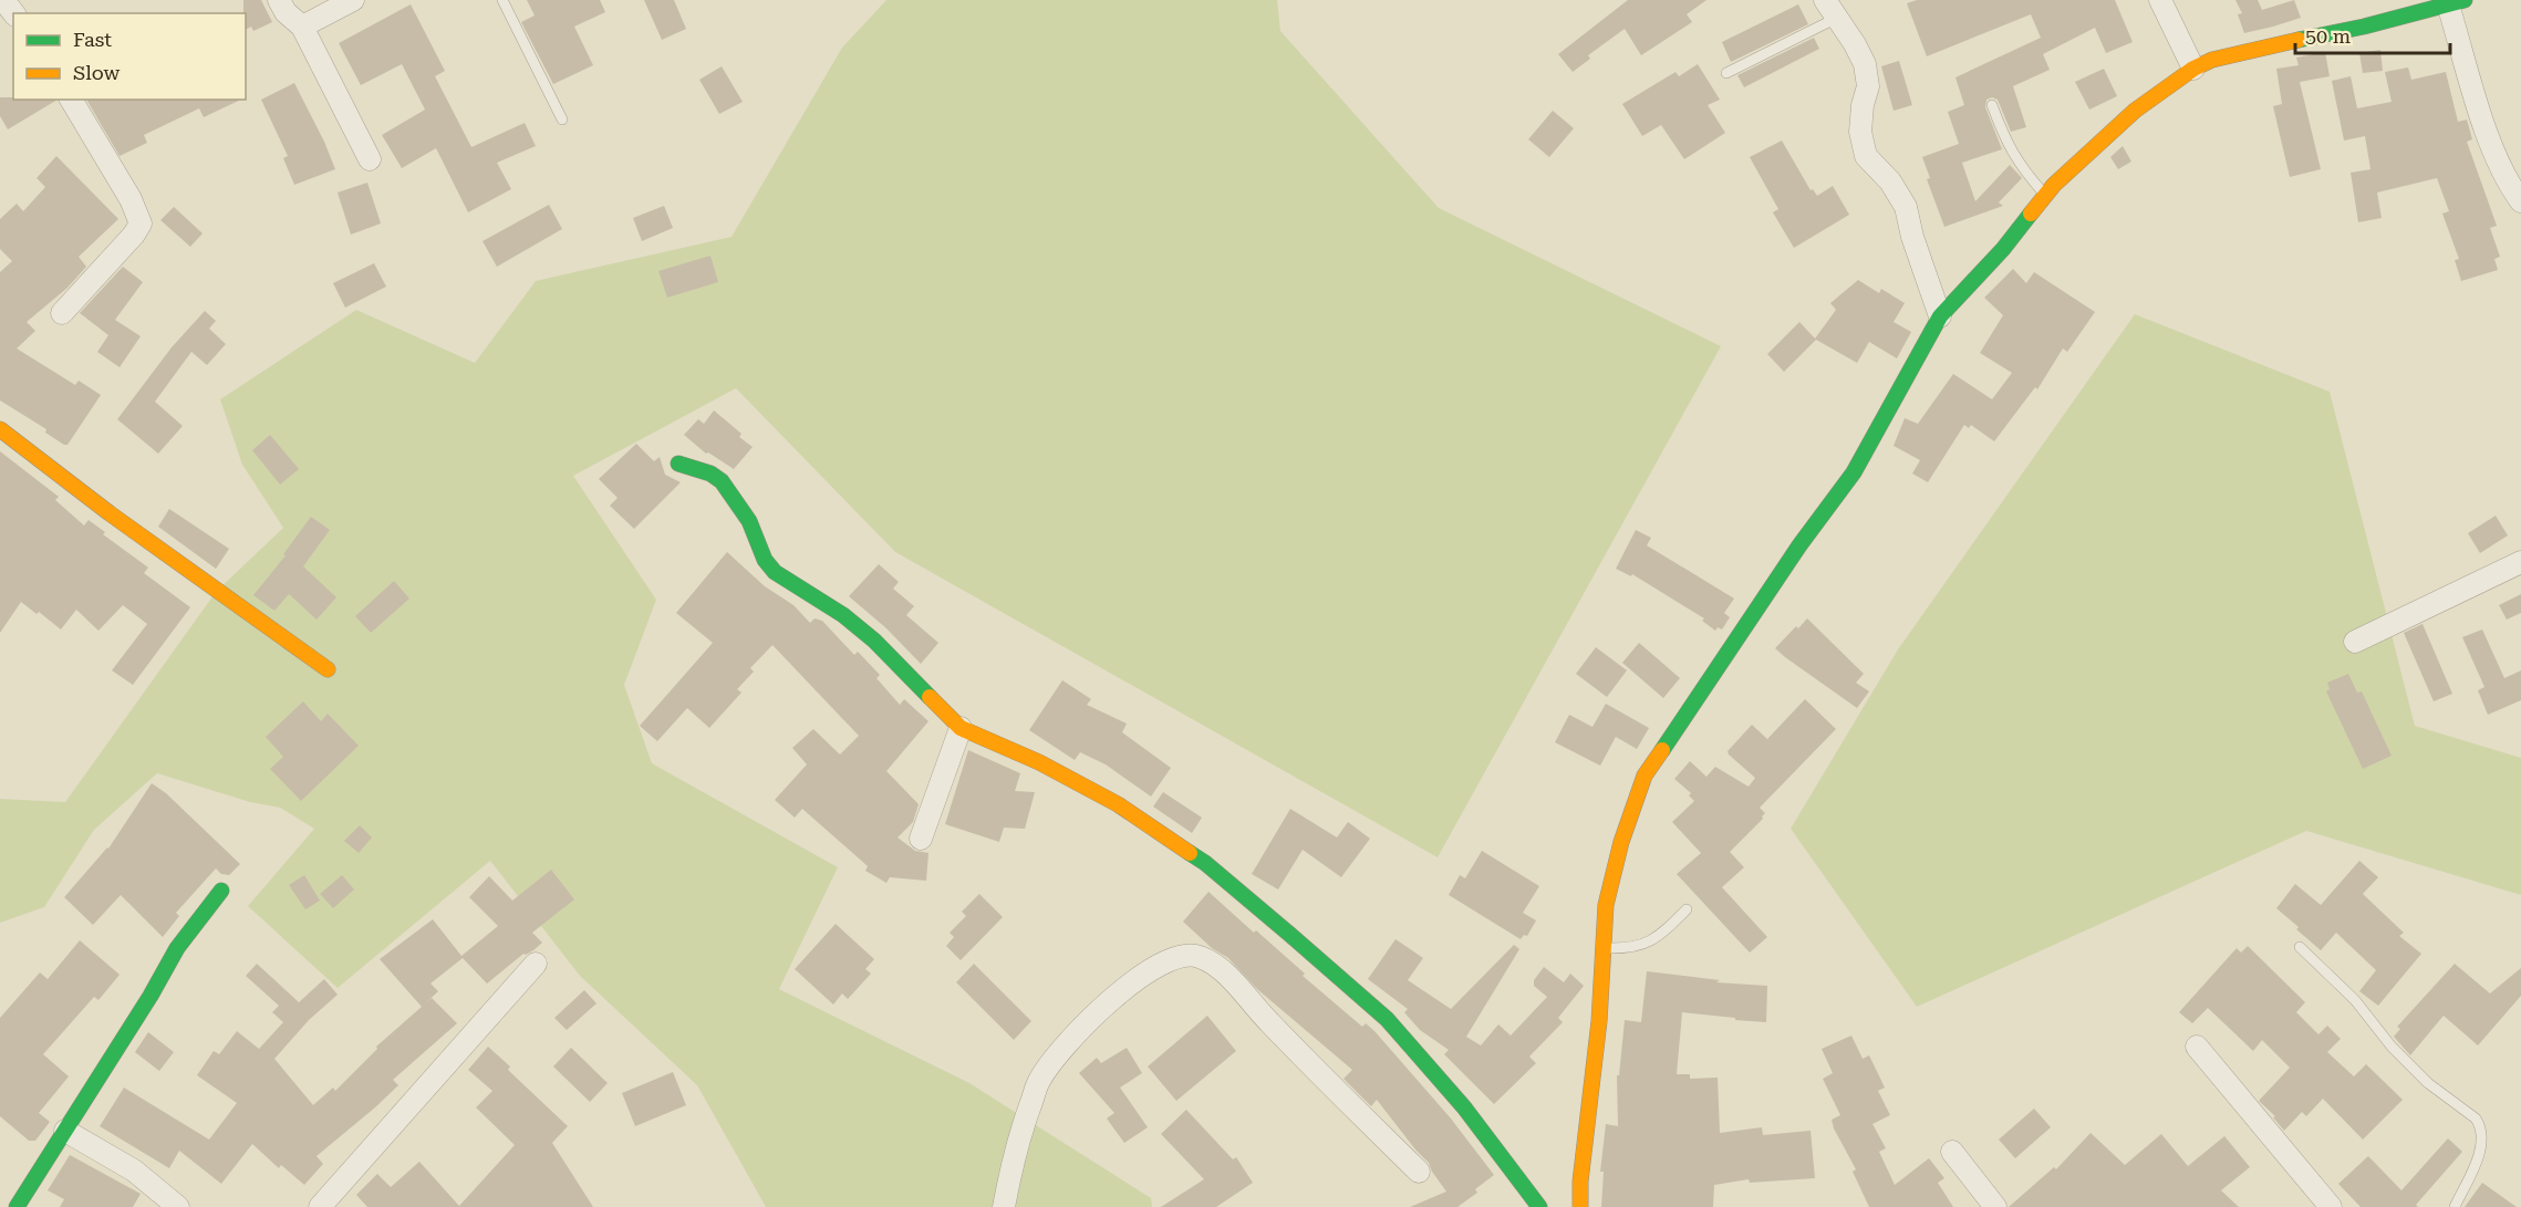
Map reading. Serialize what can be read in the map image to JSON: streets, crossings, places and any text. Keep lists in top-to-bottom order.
{
  "legend": ["Fast", "Slow"],
  "scale_bar": "50 m"
}
